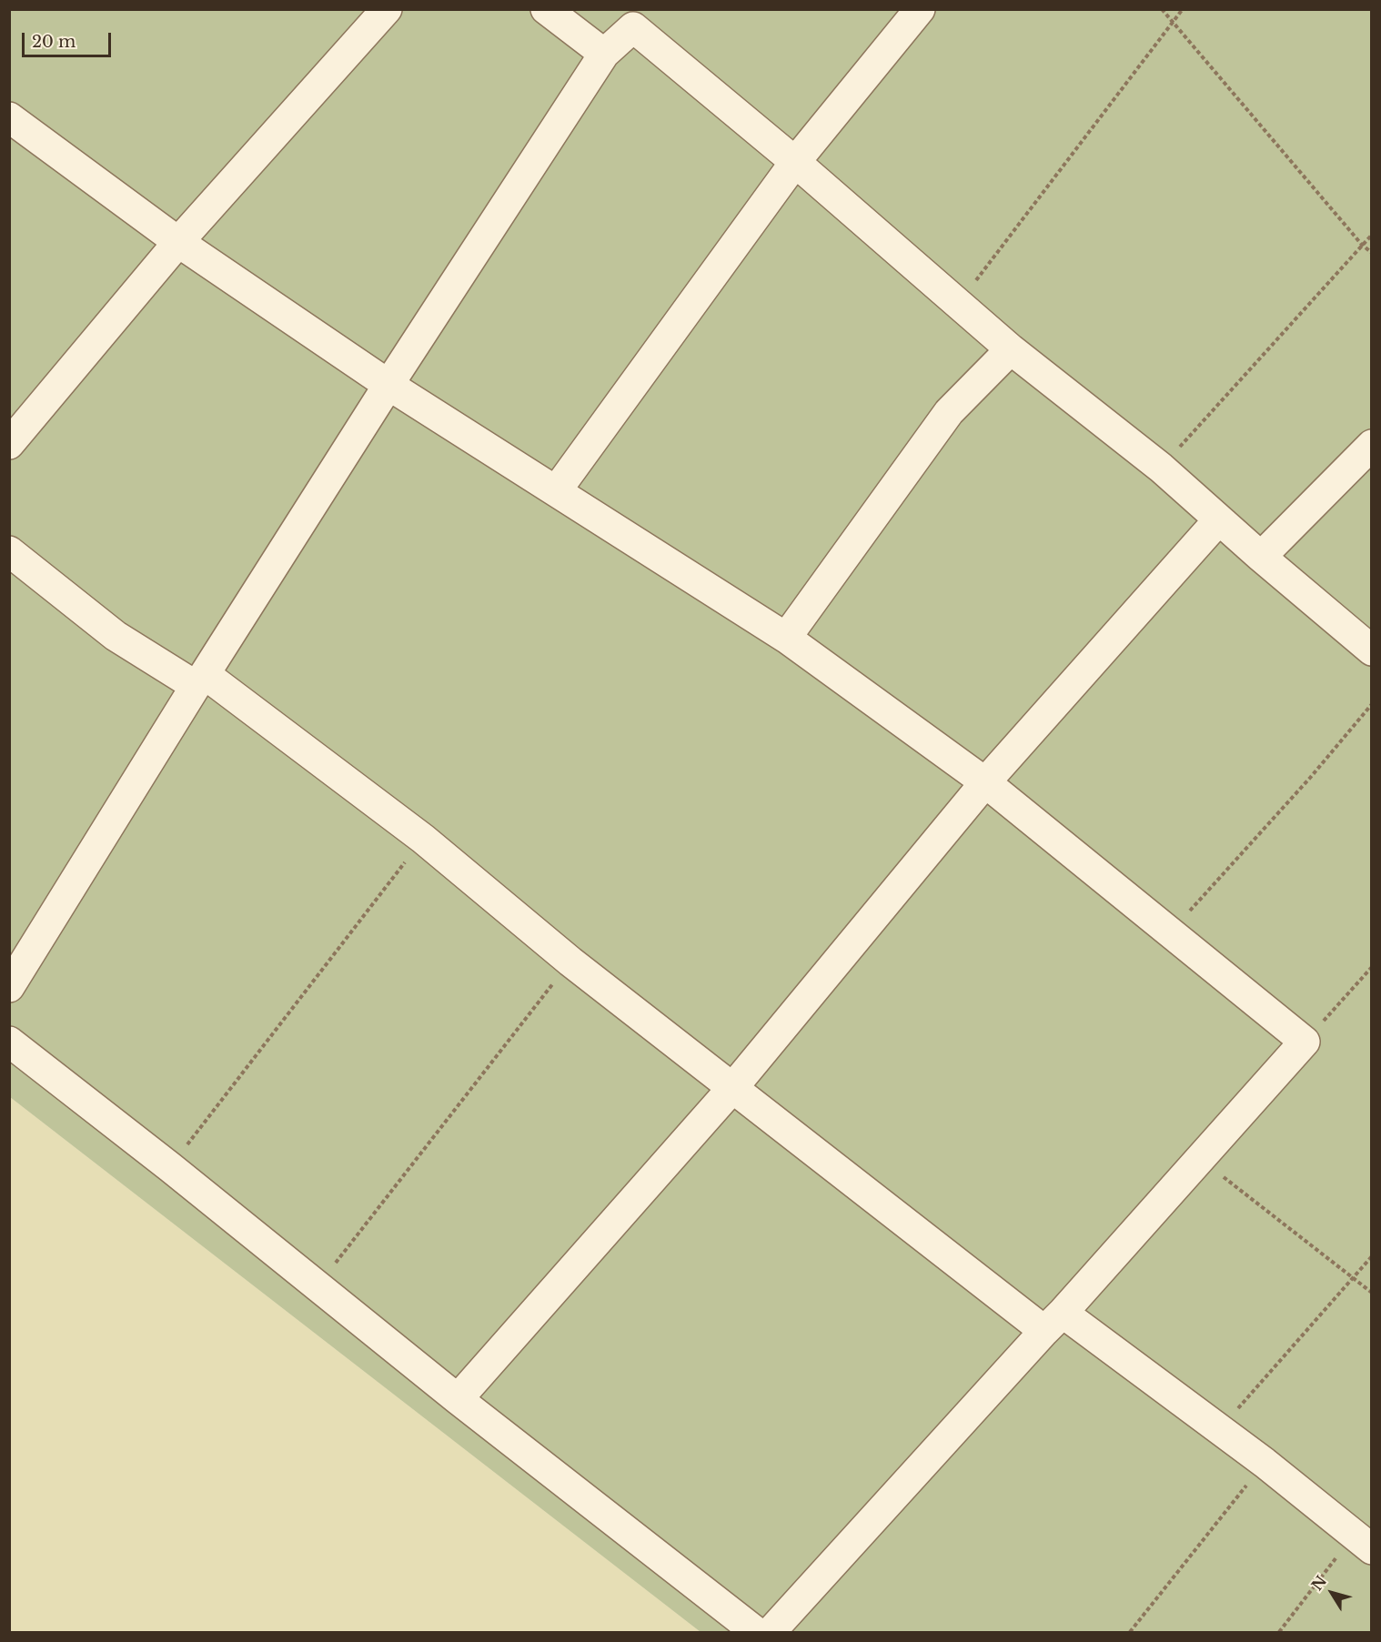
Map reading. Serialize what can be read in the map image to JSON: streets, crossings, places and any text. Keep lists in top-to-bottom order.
{
  "scale_bar": "20 m",
  "north": "top left"
}
